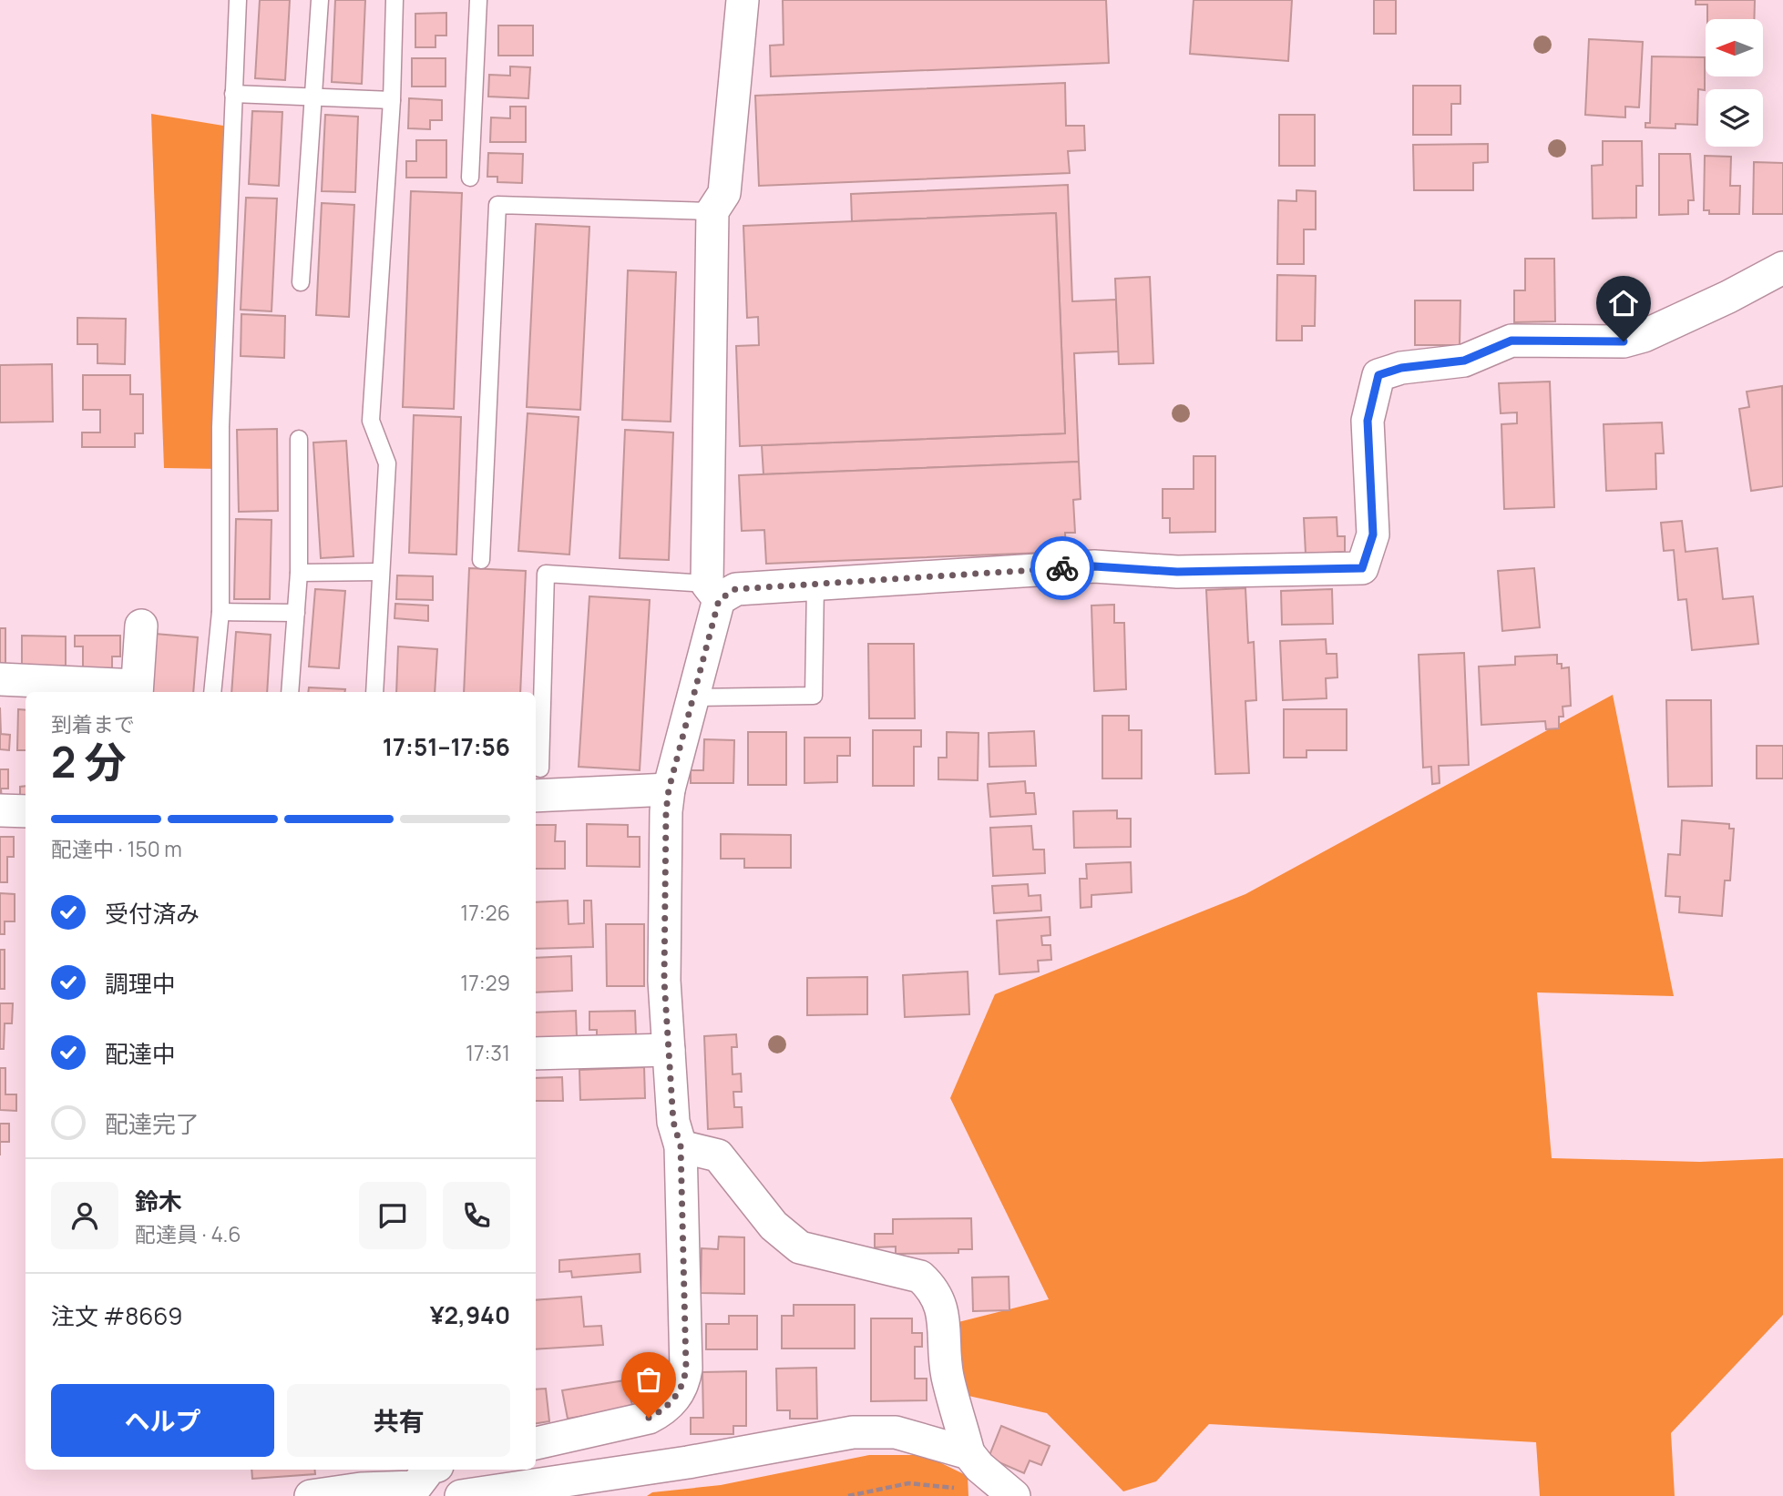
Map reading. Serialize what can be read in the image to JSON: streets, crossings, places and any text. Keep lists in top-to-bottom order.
{
  "north": "left",
  "page": {
    "heading": ["2 分", "到着まで", "17:51–17:56"],
    "panel": [
      "鈴木",
      "配達員 · 4.6",
      "注文 #8669",
      "¥2,940"
    ],
    "bar": "配達中 · 150 m",
    "list": [
      ["受付済み", "17:26"],
      ["調理中", "17:29"],
      ["配達中", "17:31"],
      "配達完了"
    ],
    "buttons": ["ヘルプ", "共有"]
  }
}
